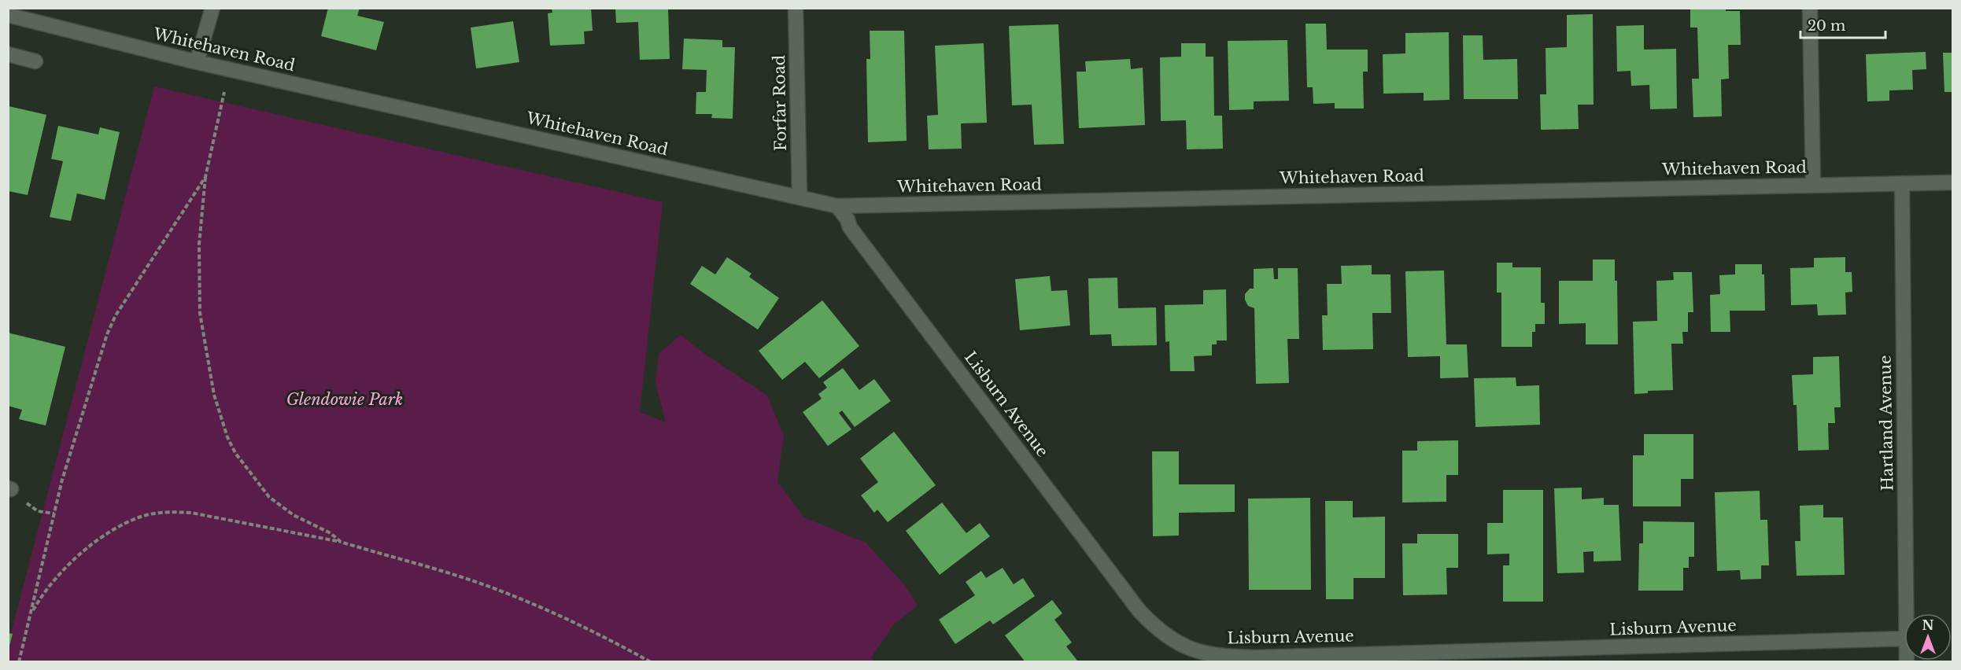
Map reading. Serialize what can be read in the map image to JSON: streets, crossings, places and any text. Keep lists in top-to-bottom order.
{
  "streets": {
    "street": [
      "Whitehaven Road",
      "Forfar Road",
      "Lisburn Avenue",
      "Hartland Avenue"
    ]
  },
  "crossings": [
    ["Whitehaven Road", "Forfar Road"],
    ["Whitehaven Road", "Lisburn Avenue"],
    ["Whitehaven Road", "Hartland Avenue"]
  ],
  "parks": ["Glendowie Park"],
  "scale_bar": "20 m",
  "north": "top"
}
